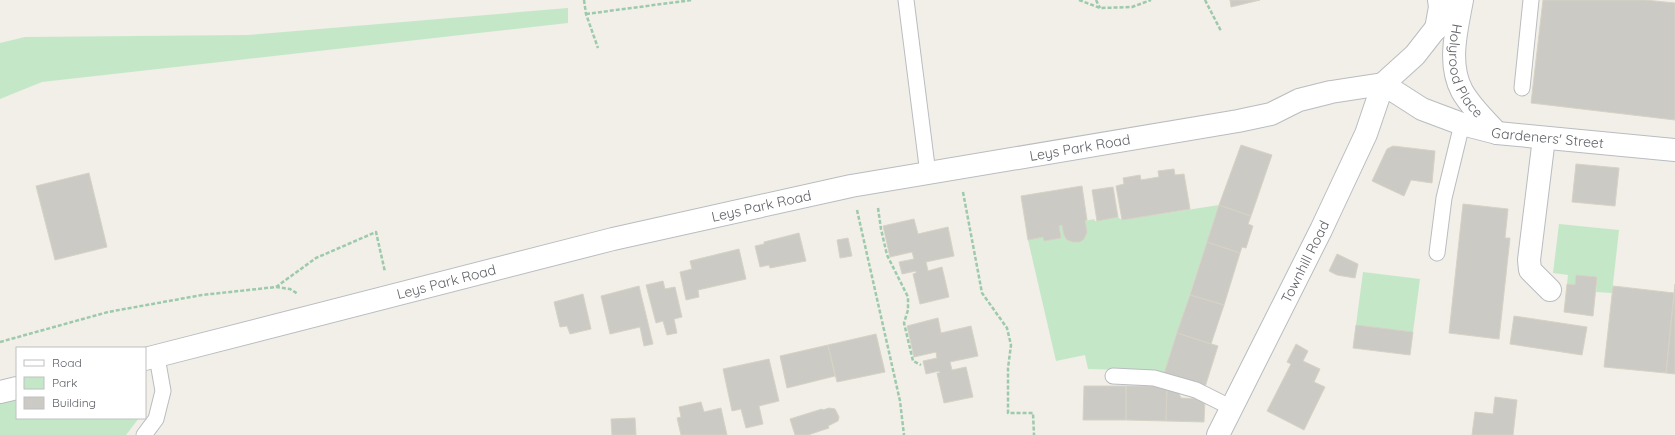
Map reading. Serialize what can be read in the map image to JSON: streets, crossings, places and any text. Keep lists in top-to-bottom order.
{
  "streets": {
    "street": [
      "Holyrood Place",
      "Gardeners' Street",
      "Leys Park Road",
      "Townhill Road"
    ]
  },
  "crossings": [
    ["Holyrood Place", "Gardeners' Street"],
    ["Holyrood Place", "Leys Park Road"],
    ["Holyrood Place", "Townhill Road"],
    ["Gardeners' Street", "Leys Park Road"],
    ["Gardeners' Street", "Townhill Road"],
    ["Leys Park Road", "Townhill Road"]
  ],
  "legend": ["Road", "Park", "Building"]
}
